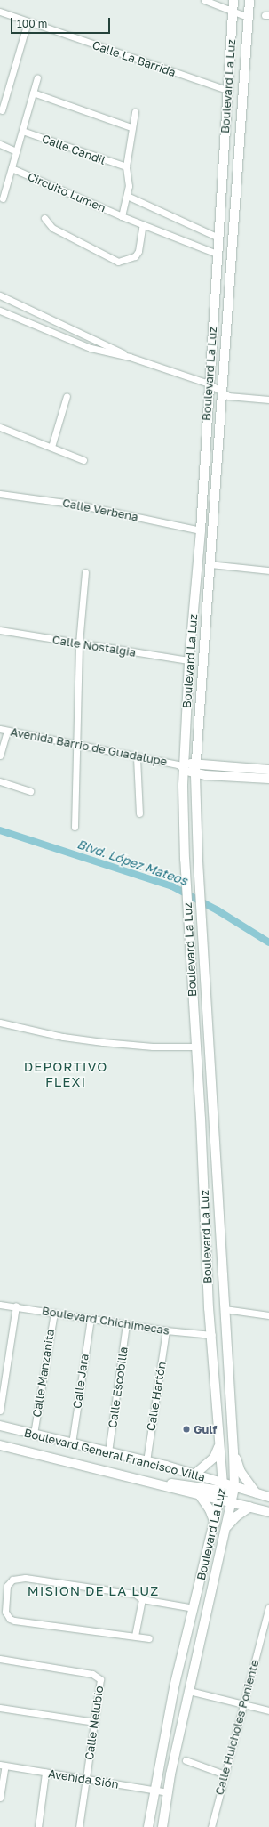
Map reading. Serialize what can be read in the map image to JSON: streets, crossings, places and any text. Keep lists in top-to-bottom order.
{
  "streets": {
    "main road": ["Boulevard La Luz", "Avenida Barrio de Guadalupe", "Boulevard General Francisco Villa"],
    "street": [
      "Calle La Barrida",
      "Calle Candil",
      "Circuito Lumen",
      "Calle Verbena",
      "Calle Nostalgia",
      "Boulevard Chichimecas",
      "Calle Manzanita",
      "Calle Jara",
      "Calle Escobilla",
      "Calle Hartón",
      "Calle Nelubio",
      "Calle Huicholes Poniente",
      "Avenida Sión"
    ]
  },
  "crossings": [
    ["Calle La Barrida", "Boulevard La Luz"],
    ["Boulevard La Luz", "Circuito Lumen"],
    ["Boulevard La Luz", "Calle Verbena"],
    ["Boulevard La Luz", "Calle Nostalgia"],
    ["Boulevard La Luz", "Avenida Barrio de Guadalupe"],
    ["Boulevard La Luz", "Boulevard Chichimecas"],
    ["Boulevard La Luz", "Boulevard General Francisco Villa"],
    ["Boulevard La Luz", "Avenida Sión"],
    ["Calle Candil", "Circuito Lumen"],
    ["Boulevard Chichimecas", "Calle Manzanita"],
    ["Boulevard Chichimecas", "Calle Jara"],
    ["Boulevard Chichimecas", "Calle Escobilla"],
    ["Boulevard Chichimecas", "Calle Hartón"],
    ["Calle Manzanita", "Boulevard General Francisco Villa"],
    ["Calle Jara", "Boulevard General Francisco Villa"],
    ["Calle Escobilla", "Boulevard General Francisco Villa"],
    ["Calle Hartón", "Boulevard General Francisco Villa"],
    ["Calle Nelubio", "Avenida Sión"]
  ],
  "districts": ["DEPORTIVO FLEXI", "MISION DE LA LUZ"],
  "water": ["Blvd. López Mateos"],
  "places": ["Gulf"],
  "scale_bar": "100 m"
}
